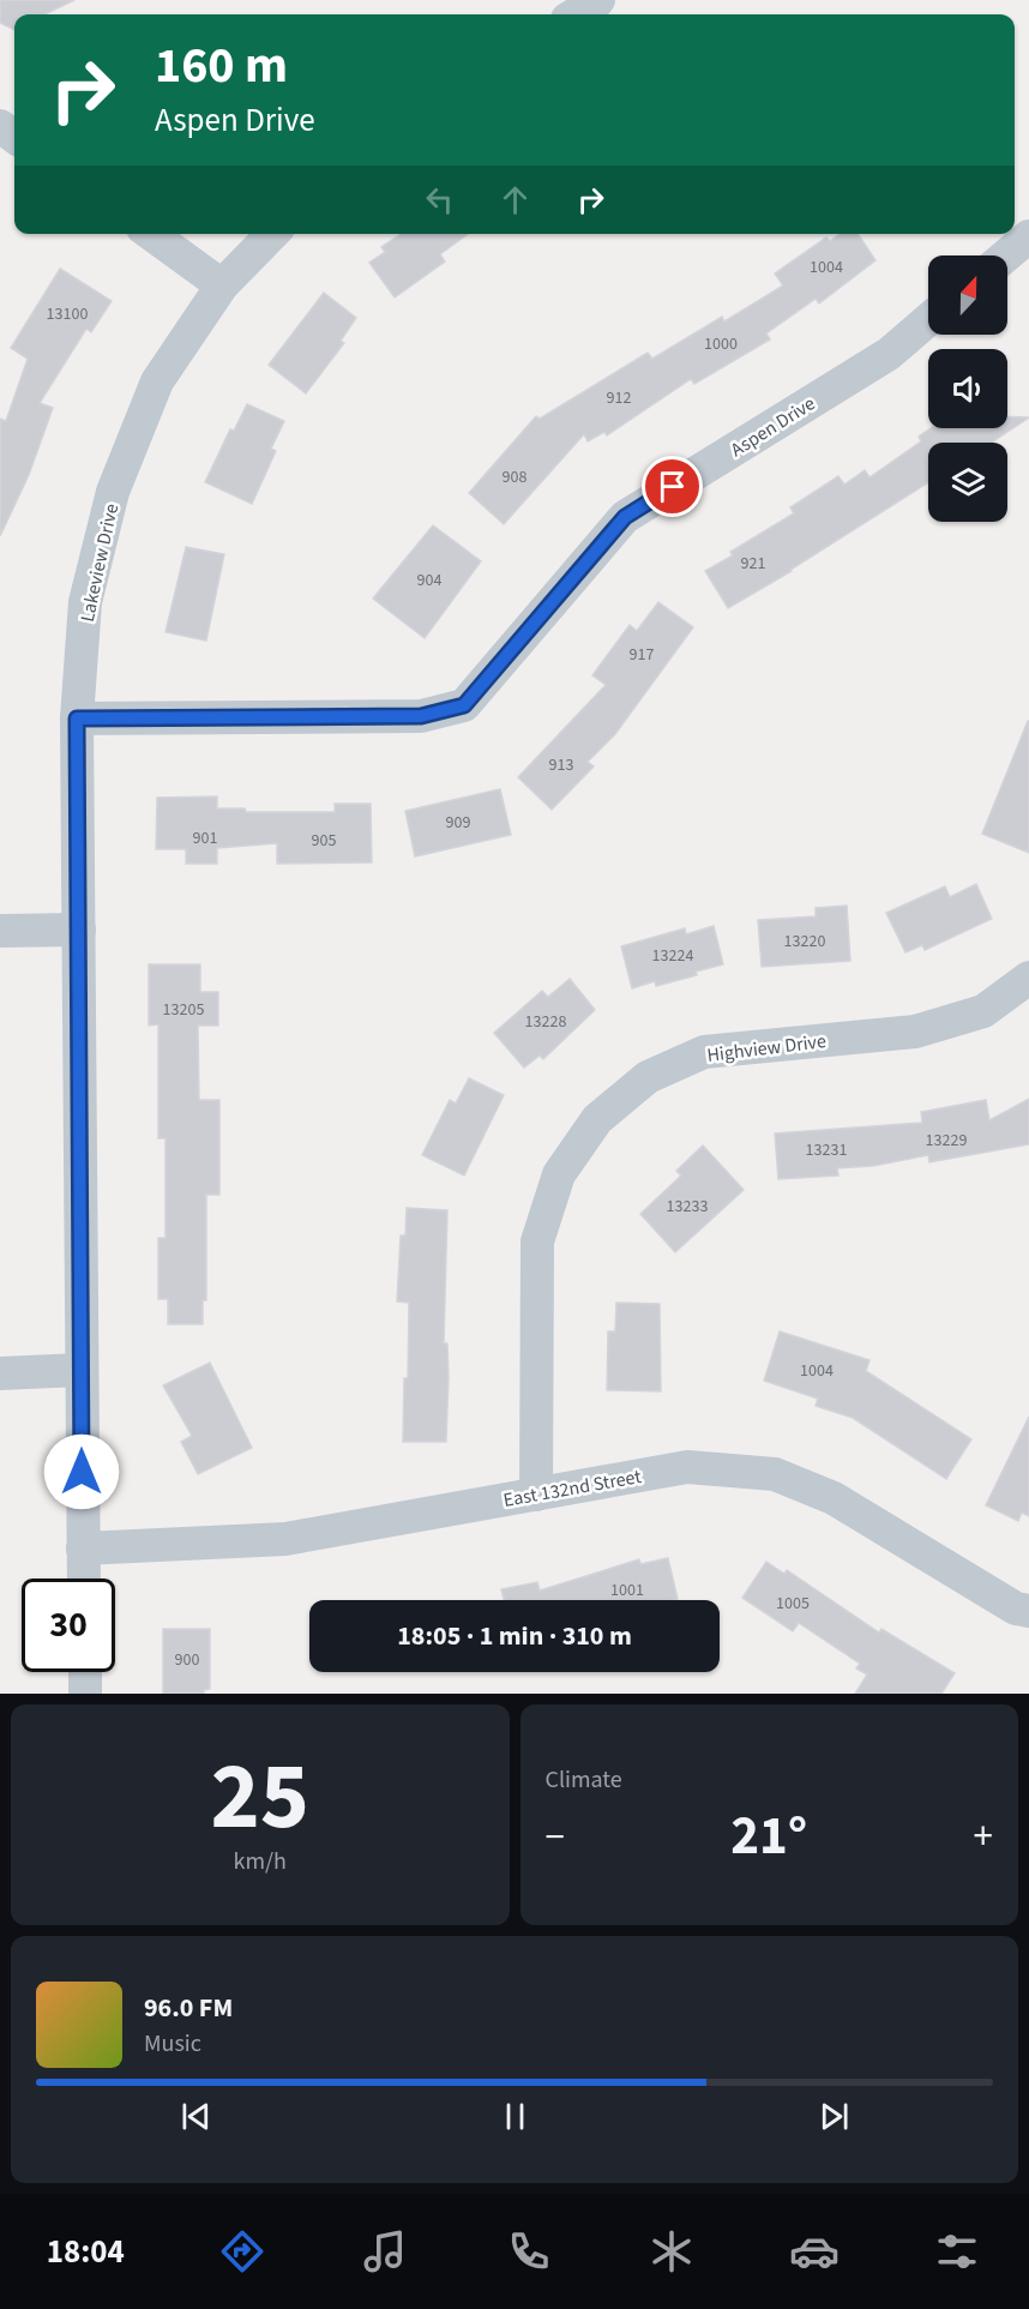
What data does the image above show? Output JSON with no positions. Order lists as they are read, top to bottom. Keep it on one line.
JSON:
{"streets":{"street":["Aspen Drive","Lakeview Drive","Highview Drive","East 132nd Street"]},"crossings":[["Aspen Drive","Lakeview Drive"],["Lakeview Drive","East 132nd Street"],["Highview Drive","East 132nd Street"]],"house_numbers":["1004","13100","1000","912","908","921","904","917","913","909","901","905","13220","13224","13205","13228","13229","13231","13233","1004","1001","1005","900"],"north":"top","page":{"turn":["160 m","Aspen Drive"],"limit":"30","trip":"18:05 · 1 min · 310 m","tile":[["25","km/h"],"Climate"],"heat":["−","21°","+"],"song":["96.0 FM","Music"],"tabs":"18:04"}}
